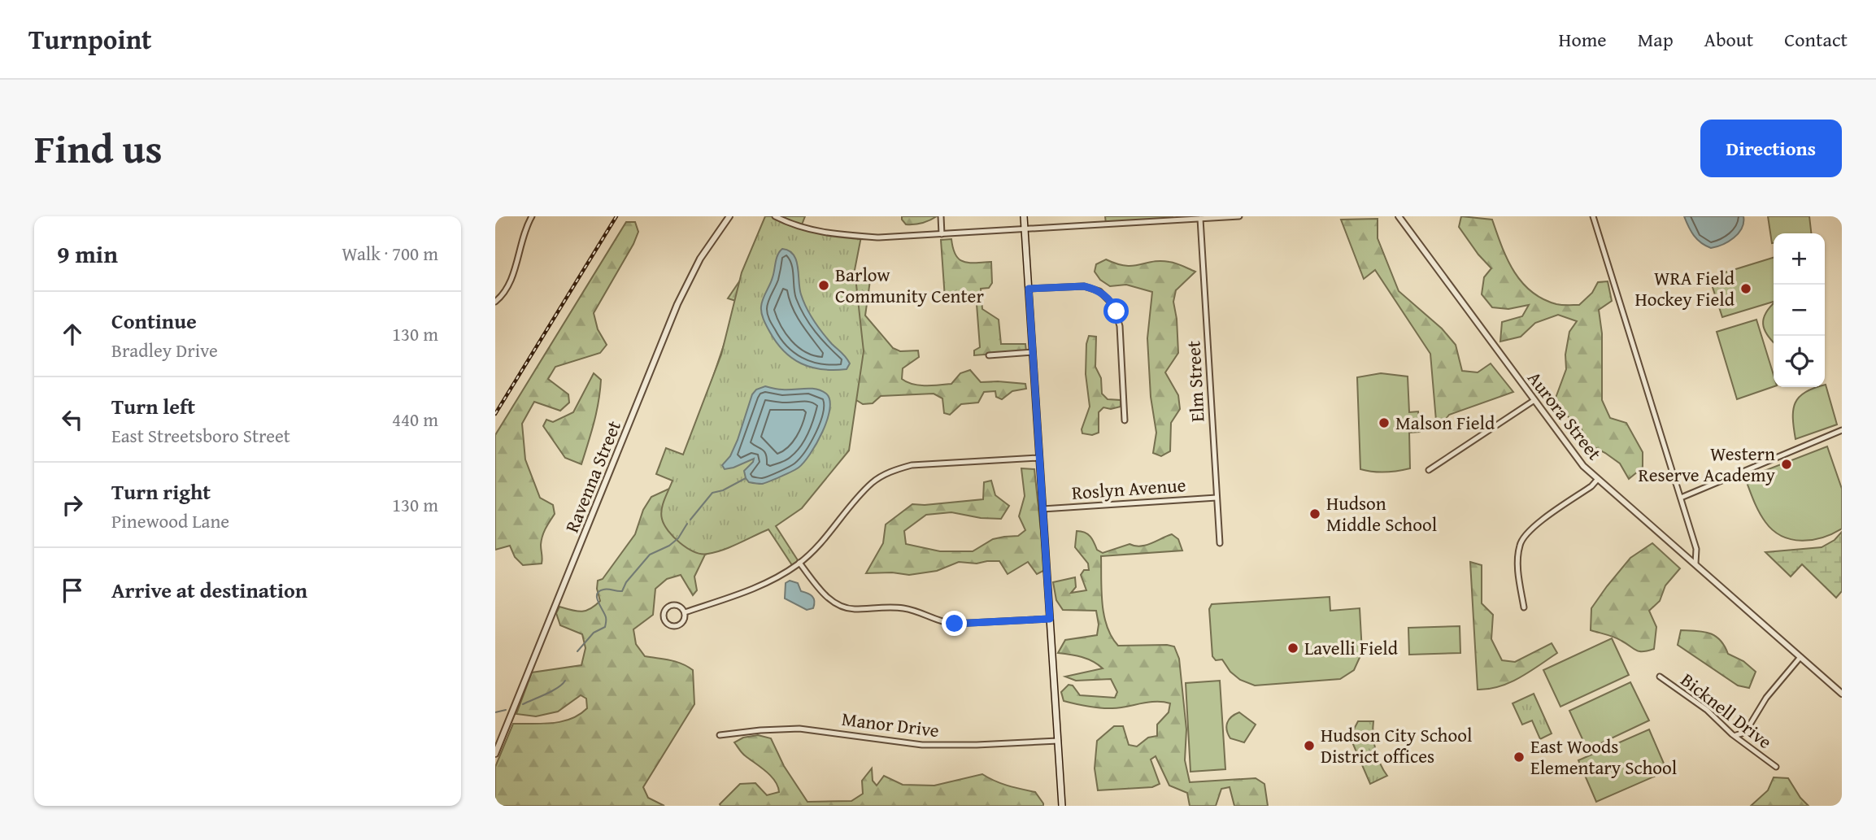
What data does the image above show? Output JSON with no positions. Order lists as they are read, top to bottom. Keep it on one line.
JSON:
{"streets":{"street":["Elm Street","Aurora Street","Ravenna Street","Roslyn Avenue","Bicknell Drive","Manor Drive"]},"crossings":[["Elm Street","Roslyn Avenue"]],"places":["Barlow Community Center","WRA Field Hockey Field","Malson Field","Western Reserve Academy","Hudson Middle School","Lavelli Field","Hudson City School District offices","East Woods Elementary School"],"page":{"header":"Turnpoint","nav":["Home","Map","About","Contact"],"title":"Find us","buttons":"Directions","heading":["9 min","Walk · 700 m"],"map_buttons":["+","−"],"list":[["Continue","Bradley Drive","130 m"],["Turn left","East Streetsboro Street","440 m"],["Turn right","Pinewood Lane","130 m"],"Arrive at destination"]}}
